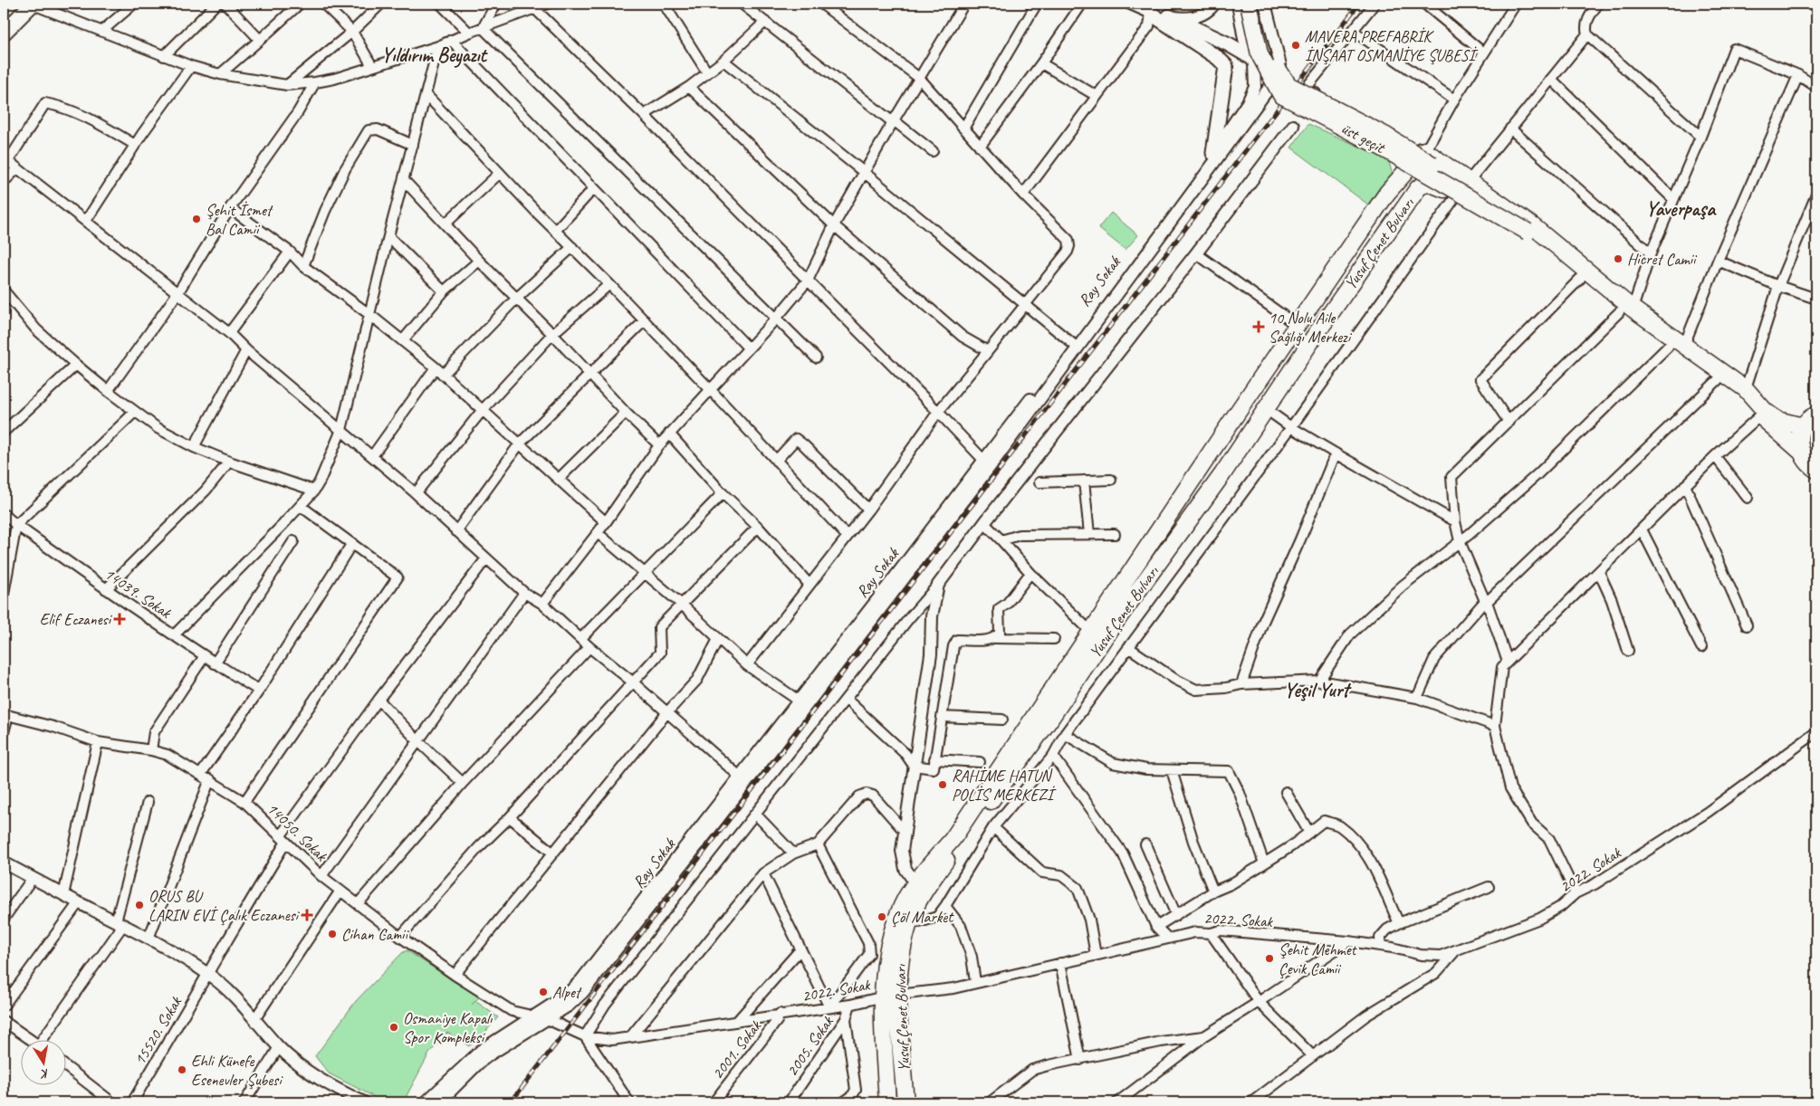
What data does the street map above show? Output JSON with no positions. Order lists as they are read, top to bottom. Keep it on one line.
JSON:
{"streets":{"highway":["üst geçit","Yusuf Çenet Bulvarı"],"street":["Ray Sokak","14039. Sokak","14050. Sokak","2022. Sokak","15520. Sokak","2005. Sokak","2001. Sokak"]},"crossings":[["Yusuf Çenet Bulvarı","2022. Sokak"],["Ray Sokak","14050. Sokak"],["14050. Sokak","2022. Sokak"],["14050. Sokak","15520. Sokak"],["2022. Sokak","2005. Sokak"],["2022. Sokak","2001. Sokak"]],"districts":["Yıldırım Beyazıt","Yaverpaşa","Yeşil Yurt"],"places":{"other":["MAVERA PREFABRİK İNŞAAT OSMANİYE ŞUBESİ","Şehit İsmet Bal Camii","Hicret Camii","RAHİME HATUN POLİS MERKEZİ","ORUS BU LARIN EVİ","Çöl Market","Cihan Camii","Şehit Mehmet Çevik Camii","Alpet","Osmaniye Kapalı Spor Kompleksi","Ehli Künefe Esenevler Şubesi"],"health":["10 Nolu Aile Sağlığı Merkezi","Elif Eczanesi","Çalık Eczanesi"]},"north":"bottom"}
